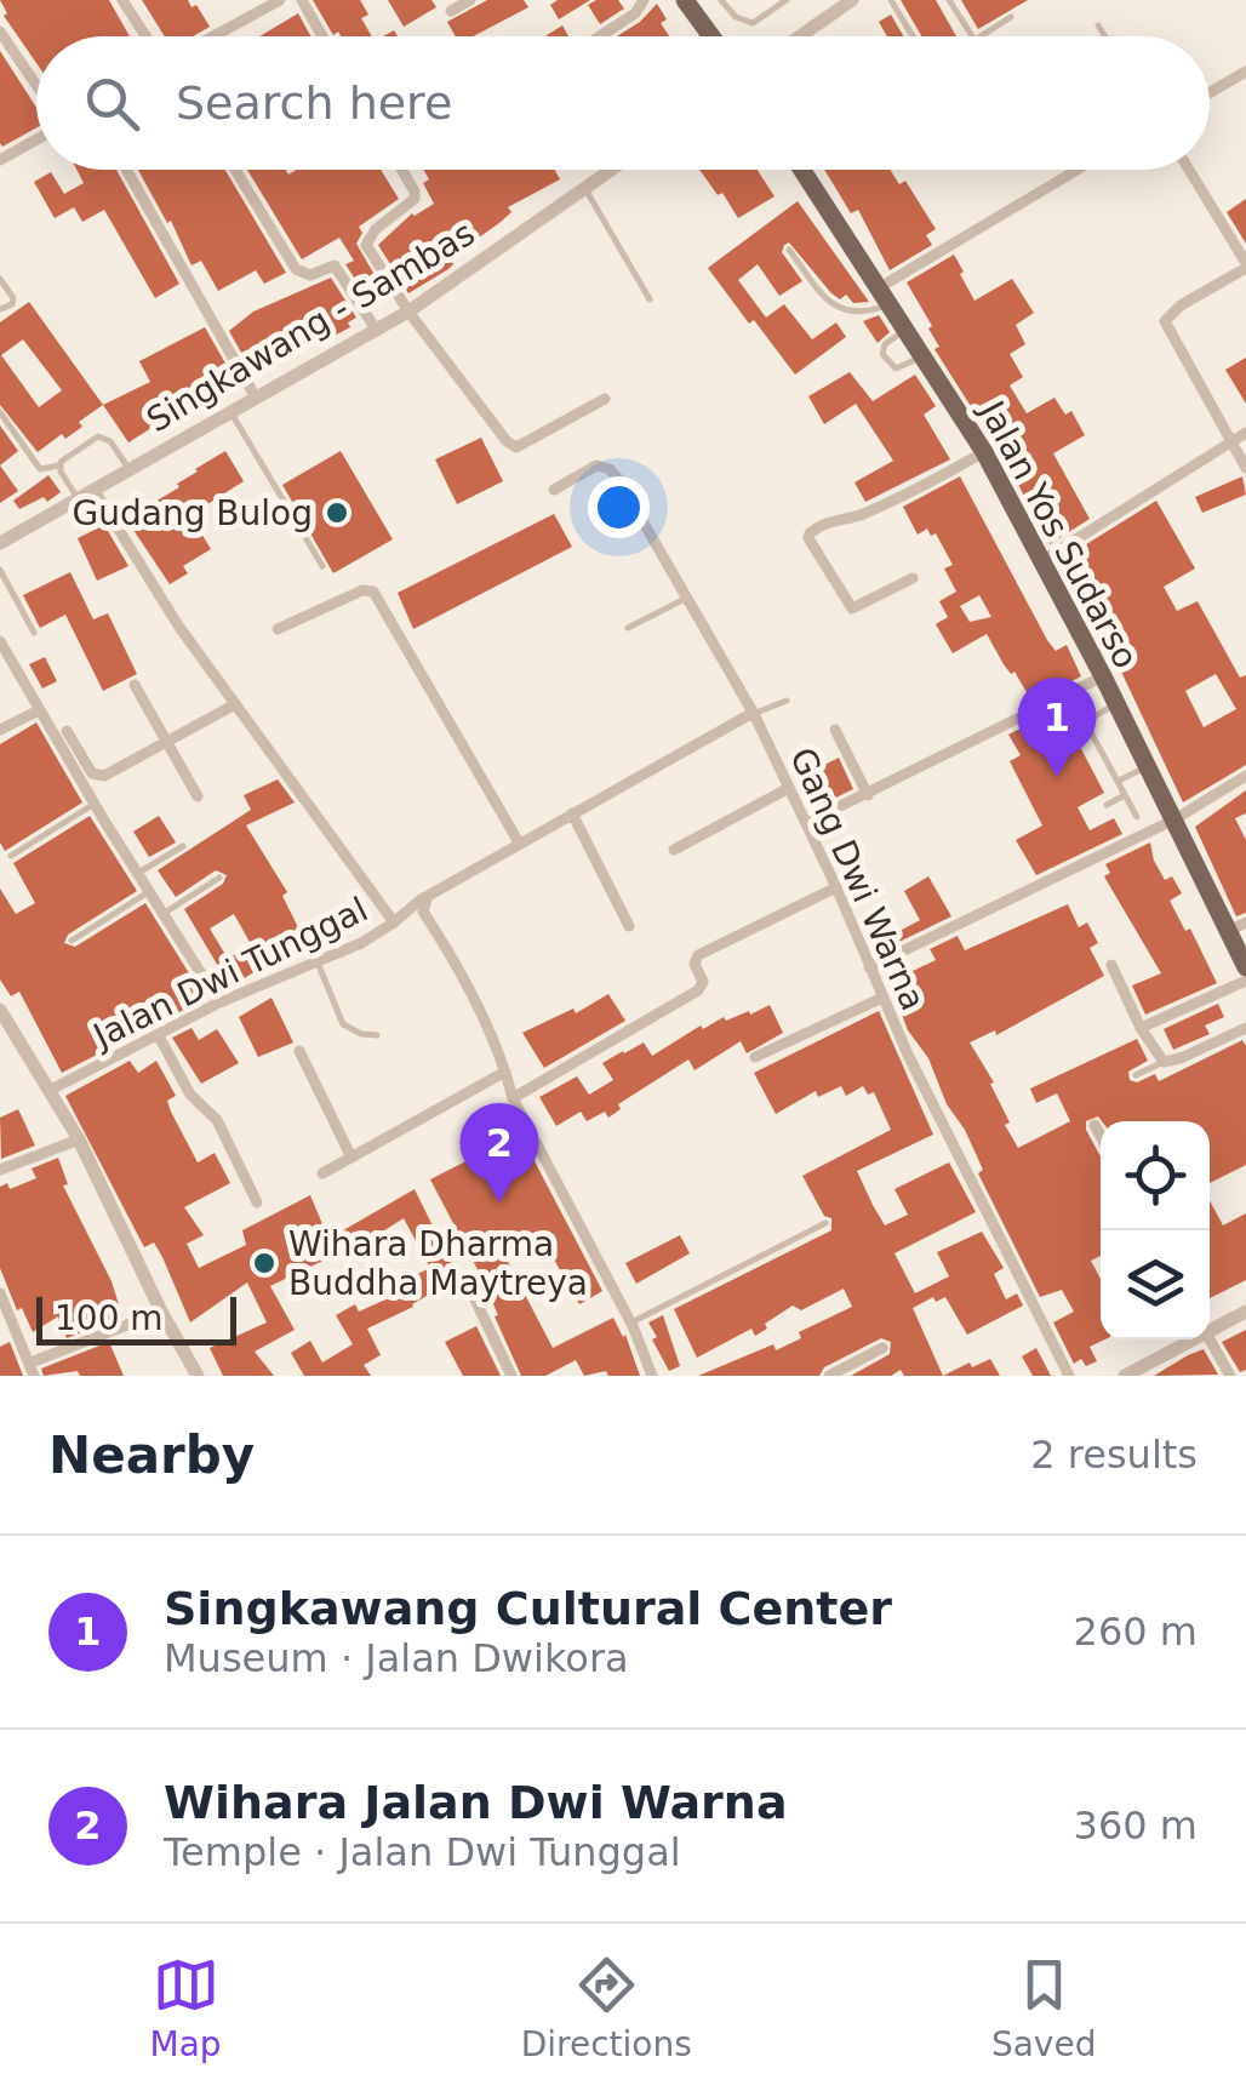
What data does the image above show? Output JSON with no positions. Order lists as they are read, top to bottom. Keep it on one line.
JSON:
{"streets":{"main road":["Jalan Yos Sudarso"],"street":["Singkawang - Sambas","Gang Dwi Warna","Jalan Dwi Tunggal"]},"crossings":[["Gang Dwi Warna","Jalan Dwi Tunggal"]],"places":["Gudang Bulog","Wihara Dharma Buddha Maytreya"],"scale_bar":"100 m","page":{"search":"Search here","pins":["1","2"],"scale":"100 m","heading":["Nearby","2 results"],"list":[{"mark":"1","name":"Singkawang Cultural Center","note":"Museum · Jalan Dwikora","value":"260 m"},{"mark":"2","name":"Wihara Jalan Dwi Warna","note":"Temple · Jalan Dwi Tunggal","value":"360 m"}],"nav":["Map","Directions","Saved"]}}
